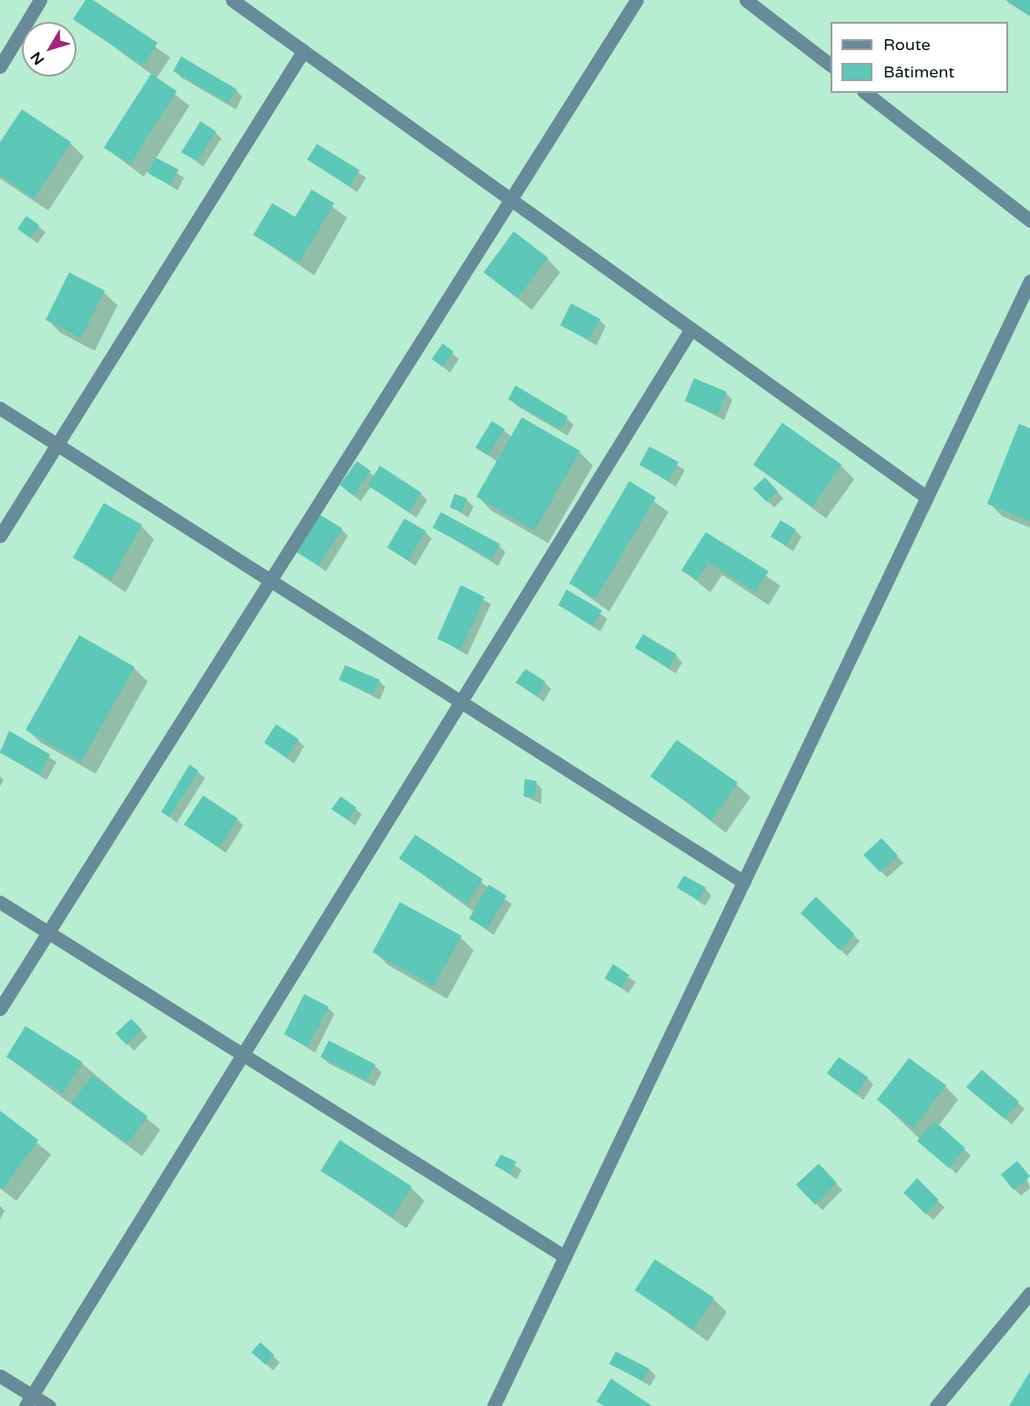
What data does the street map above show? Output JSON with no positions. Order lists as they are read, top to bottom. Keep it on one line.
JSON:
{"legend":["Route","Bâtiment"],"north":"bottom left"}
